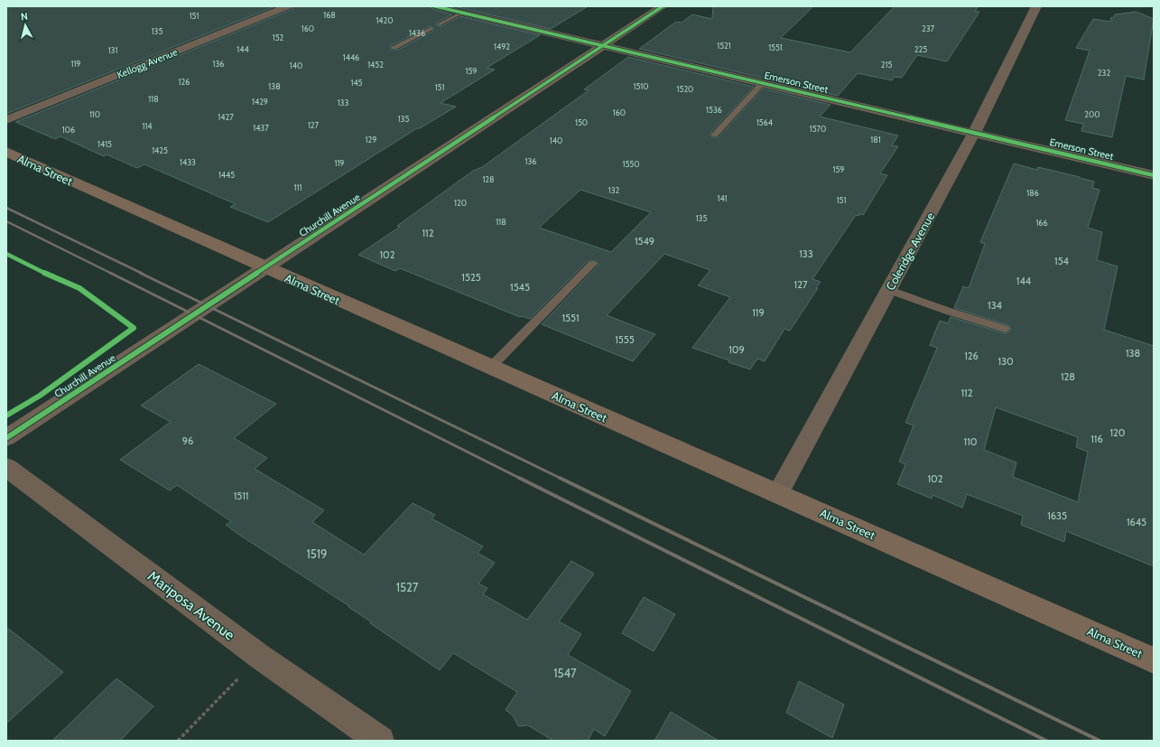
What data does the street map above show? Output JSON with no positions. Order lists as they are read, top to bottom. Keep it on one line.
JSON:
{"streets":{"main road":["Alma Street"],"street":["Kellogg Avenue","Emerson Street","Churchill Avenue","Coleridge Avenue","Mariposa Avenue"]},"crossings":[["Emerson Street","Churchill Avenue"],["Emerson Street","Coleridge Avenue"],["Alma Street","Churchill Avenue"],["Alma Street","Coleridge Avenue"]],"house_numbers":["168","151","1420","160","237","135","1436","152","1521","1492","1551","144","225","131","1446","119","136","1452","215","140","159","232","126","145","138","1510","151","1520","118","1429","133","1536","160","110","200","1427","135","150","1564","127","114","1437","1570","106","129","181","140","1415","1425","136","1433","119","1550","159","1445","128","111","132","186","141","151","120","135","118","166","112","1549","133","102","154","1525","144","127","1545","134","119","1551","1555","109","138","126","130","128","112","120","116","96","110","102","1511","1635","1645","1519","1527","1547"],"north":"top"}
